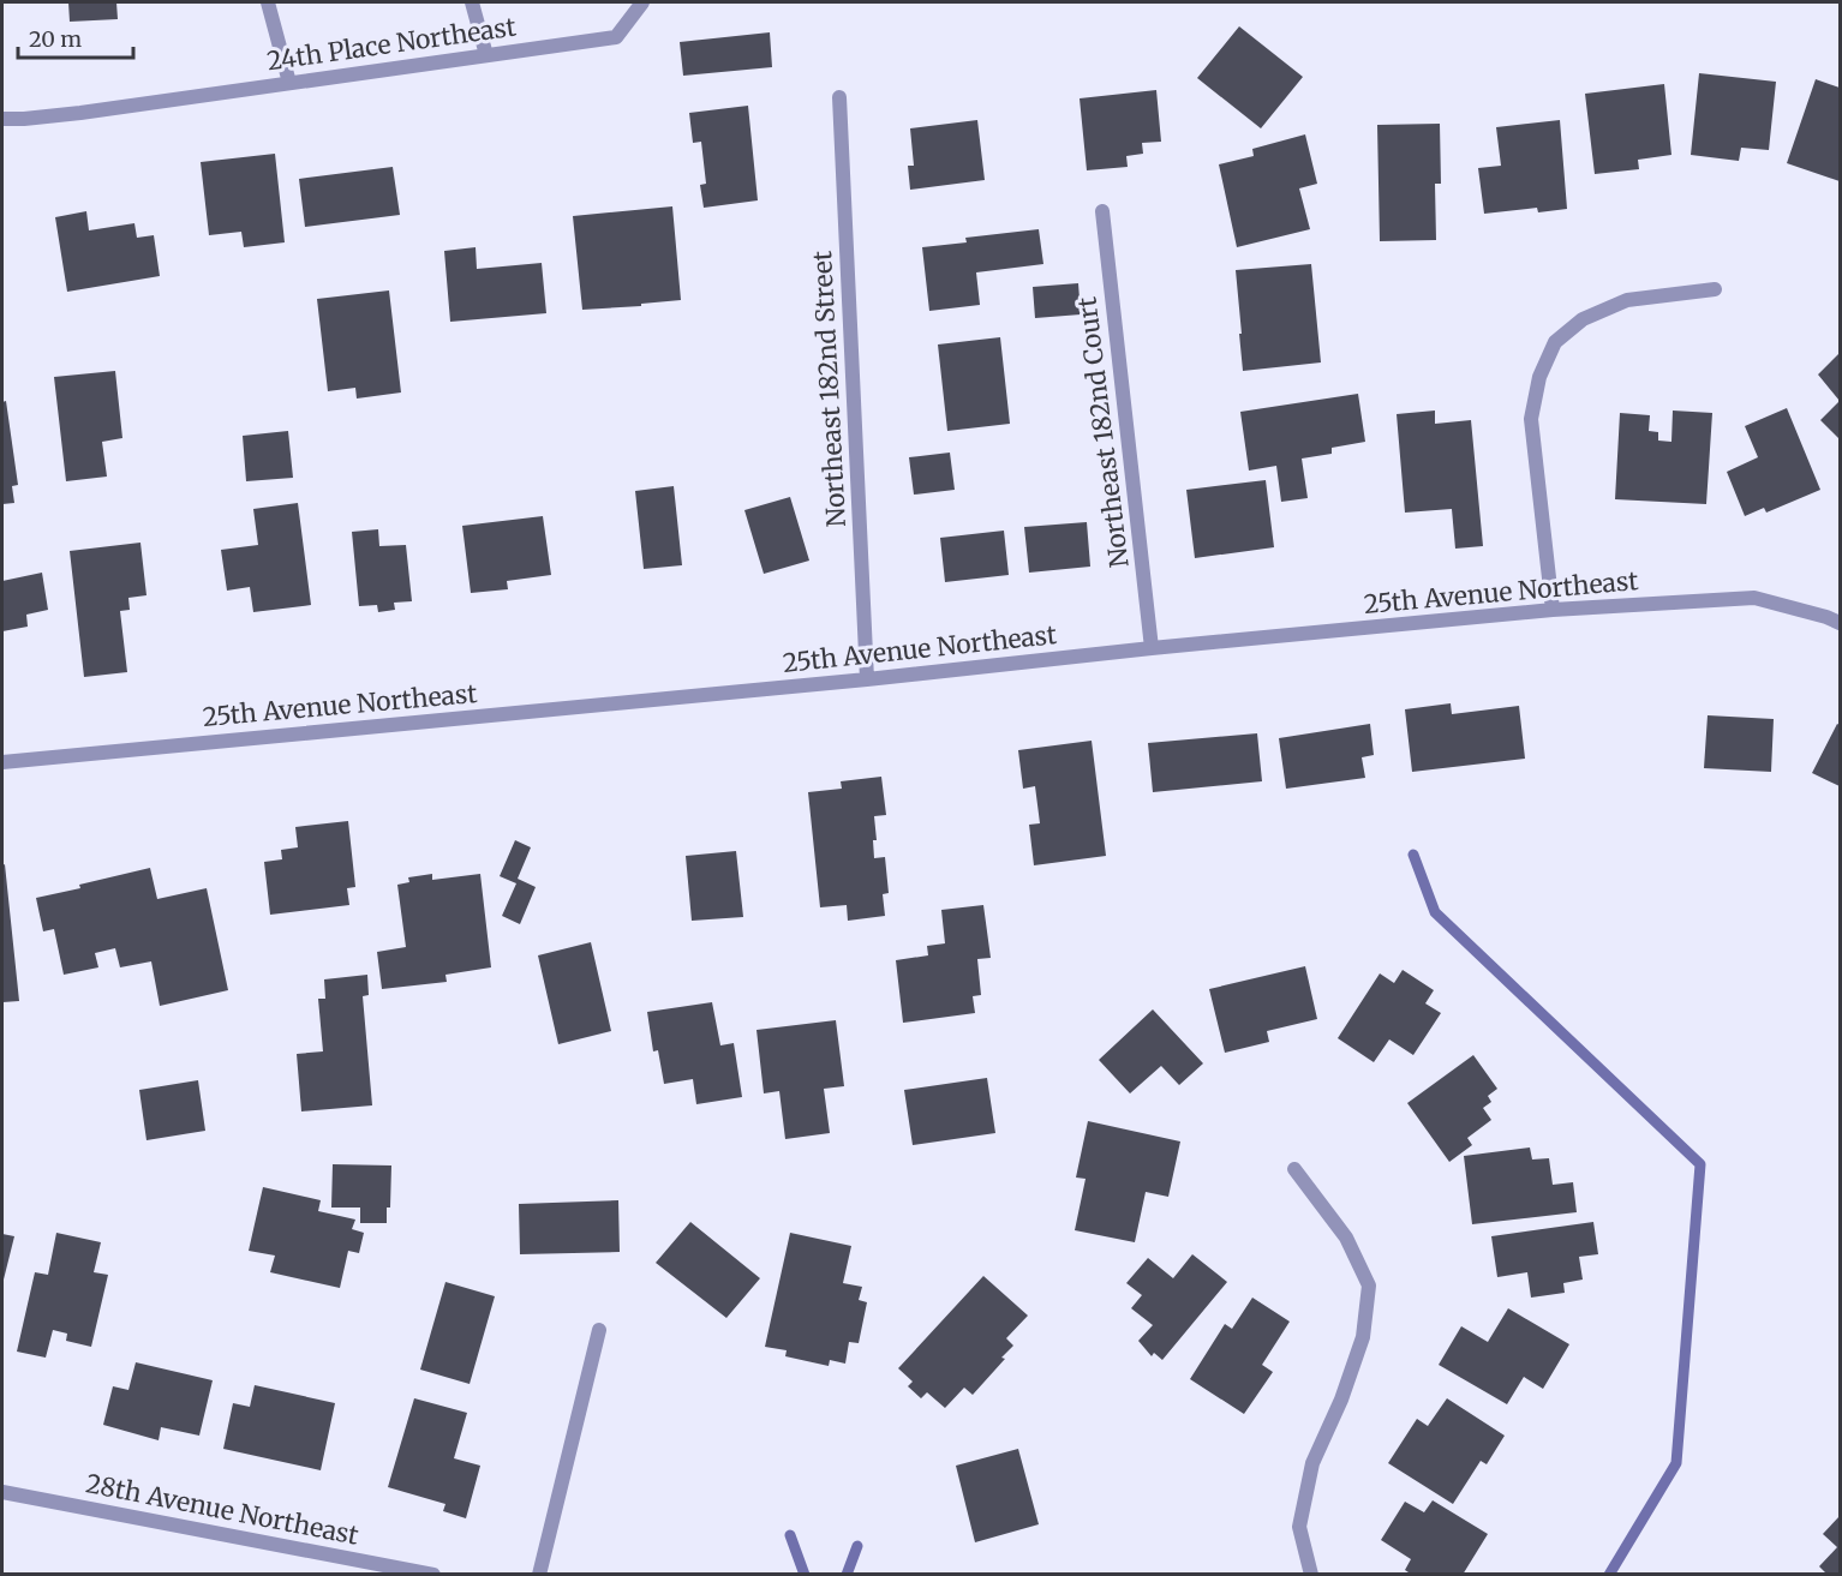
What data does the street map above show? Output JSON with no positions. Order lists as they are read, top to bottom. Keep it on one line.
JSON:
{"streets":{"street":["24th Place Northeast","Northeast 182nd Street","Northeast 182nd Court","25th Avenue Northeast","28th Avenue Northeast"]},"crossings":[["Northeast 182nd Street","25th Avenue Northeast"],["Northeast 182nd Court","25th Avenue Northeast"]],"scale_bar":"20 m"}
